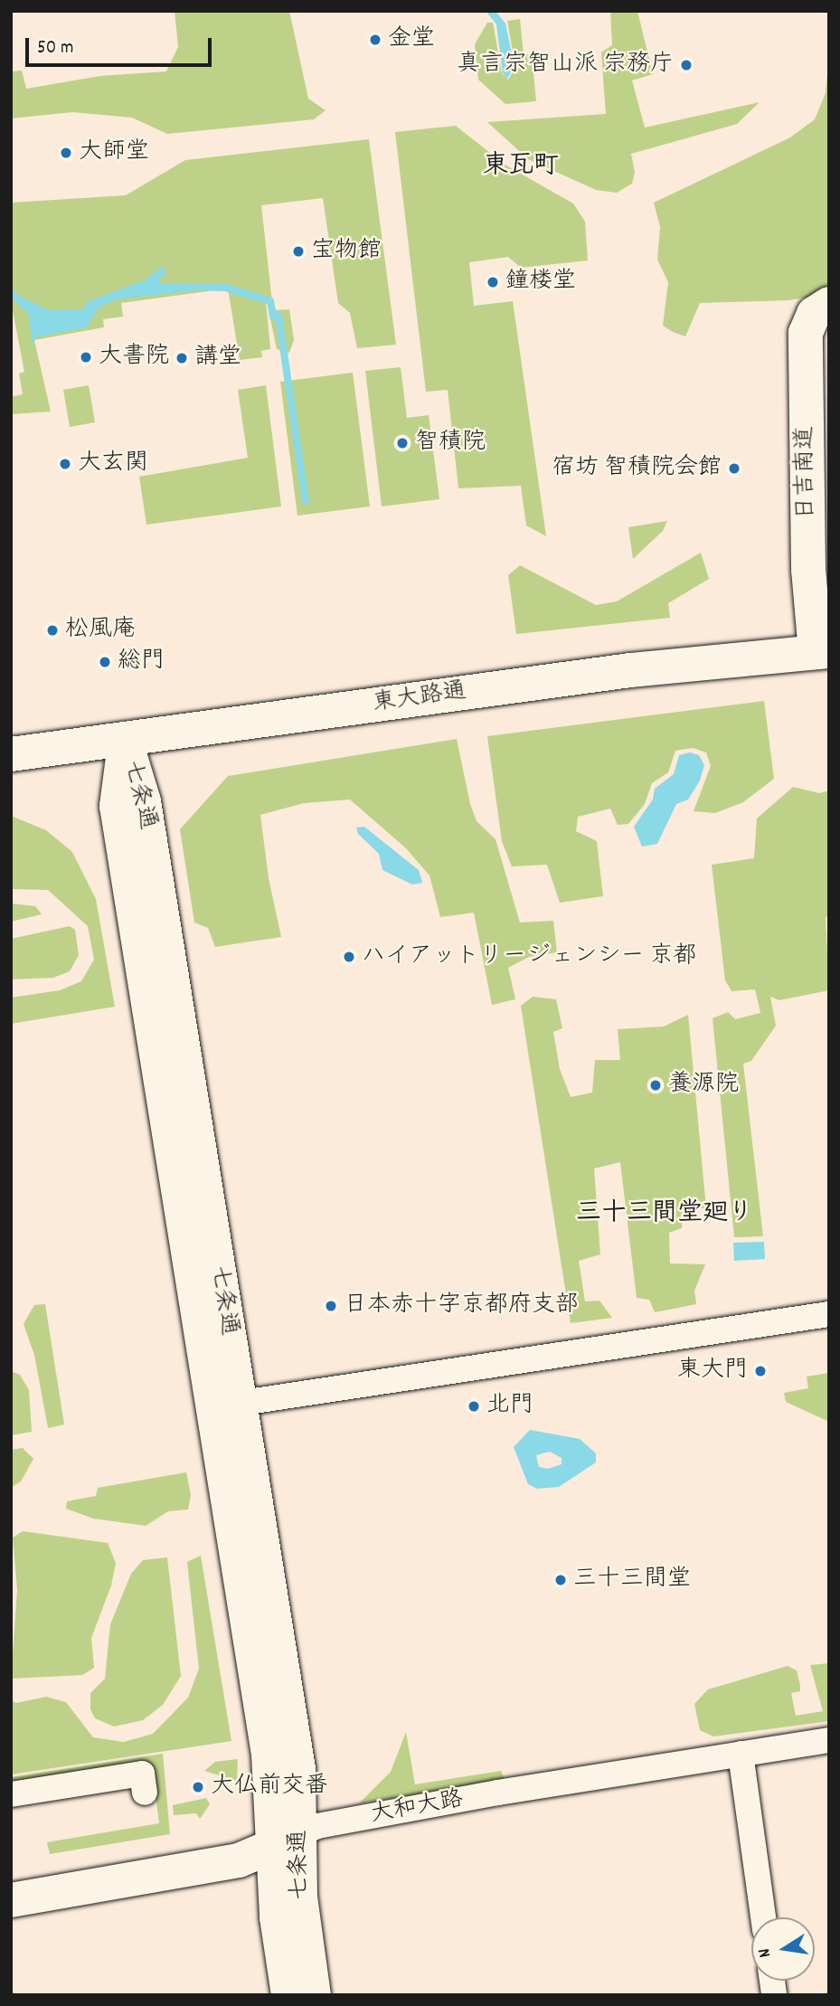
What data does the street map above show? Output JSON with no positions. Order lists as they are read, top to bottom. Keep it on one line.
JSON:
{"streets":{"main road":["日吉南道","東大路通","七条通","大和大路"]},"crossings":[["日吉南道","東大路通"],["東大路通","七条通"],["七条通","大和大路"]],"districts":["東瓦町","三十三間堂廻り"],"places":["金堂","真言宗智山派 宗務庁","大師堂","宝物館","鐘楼堂","大書院","講堂","智積院","大玄関","宿坊 智積院会館","松風庵","総門","ハイアットリージェンシー 京都","養源院","日本赤十字京都府支部","東大門","北門","三十三間堂","大仏前交番"],"scale_bar":"50 m","north":"left"}
